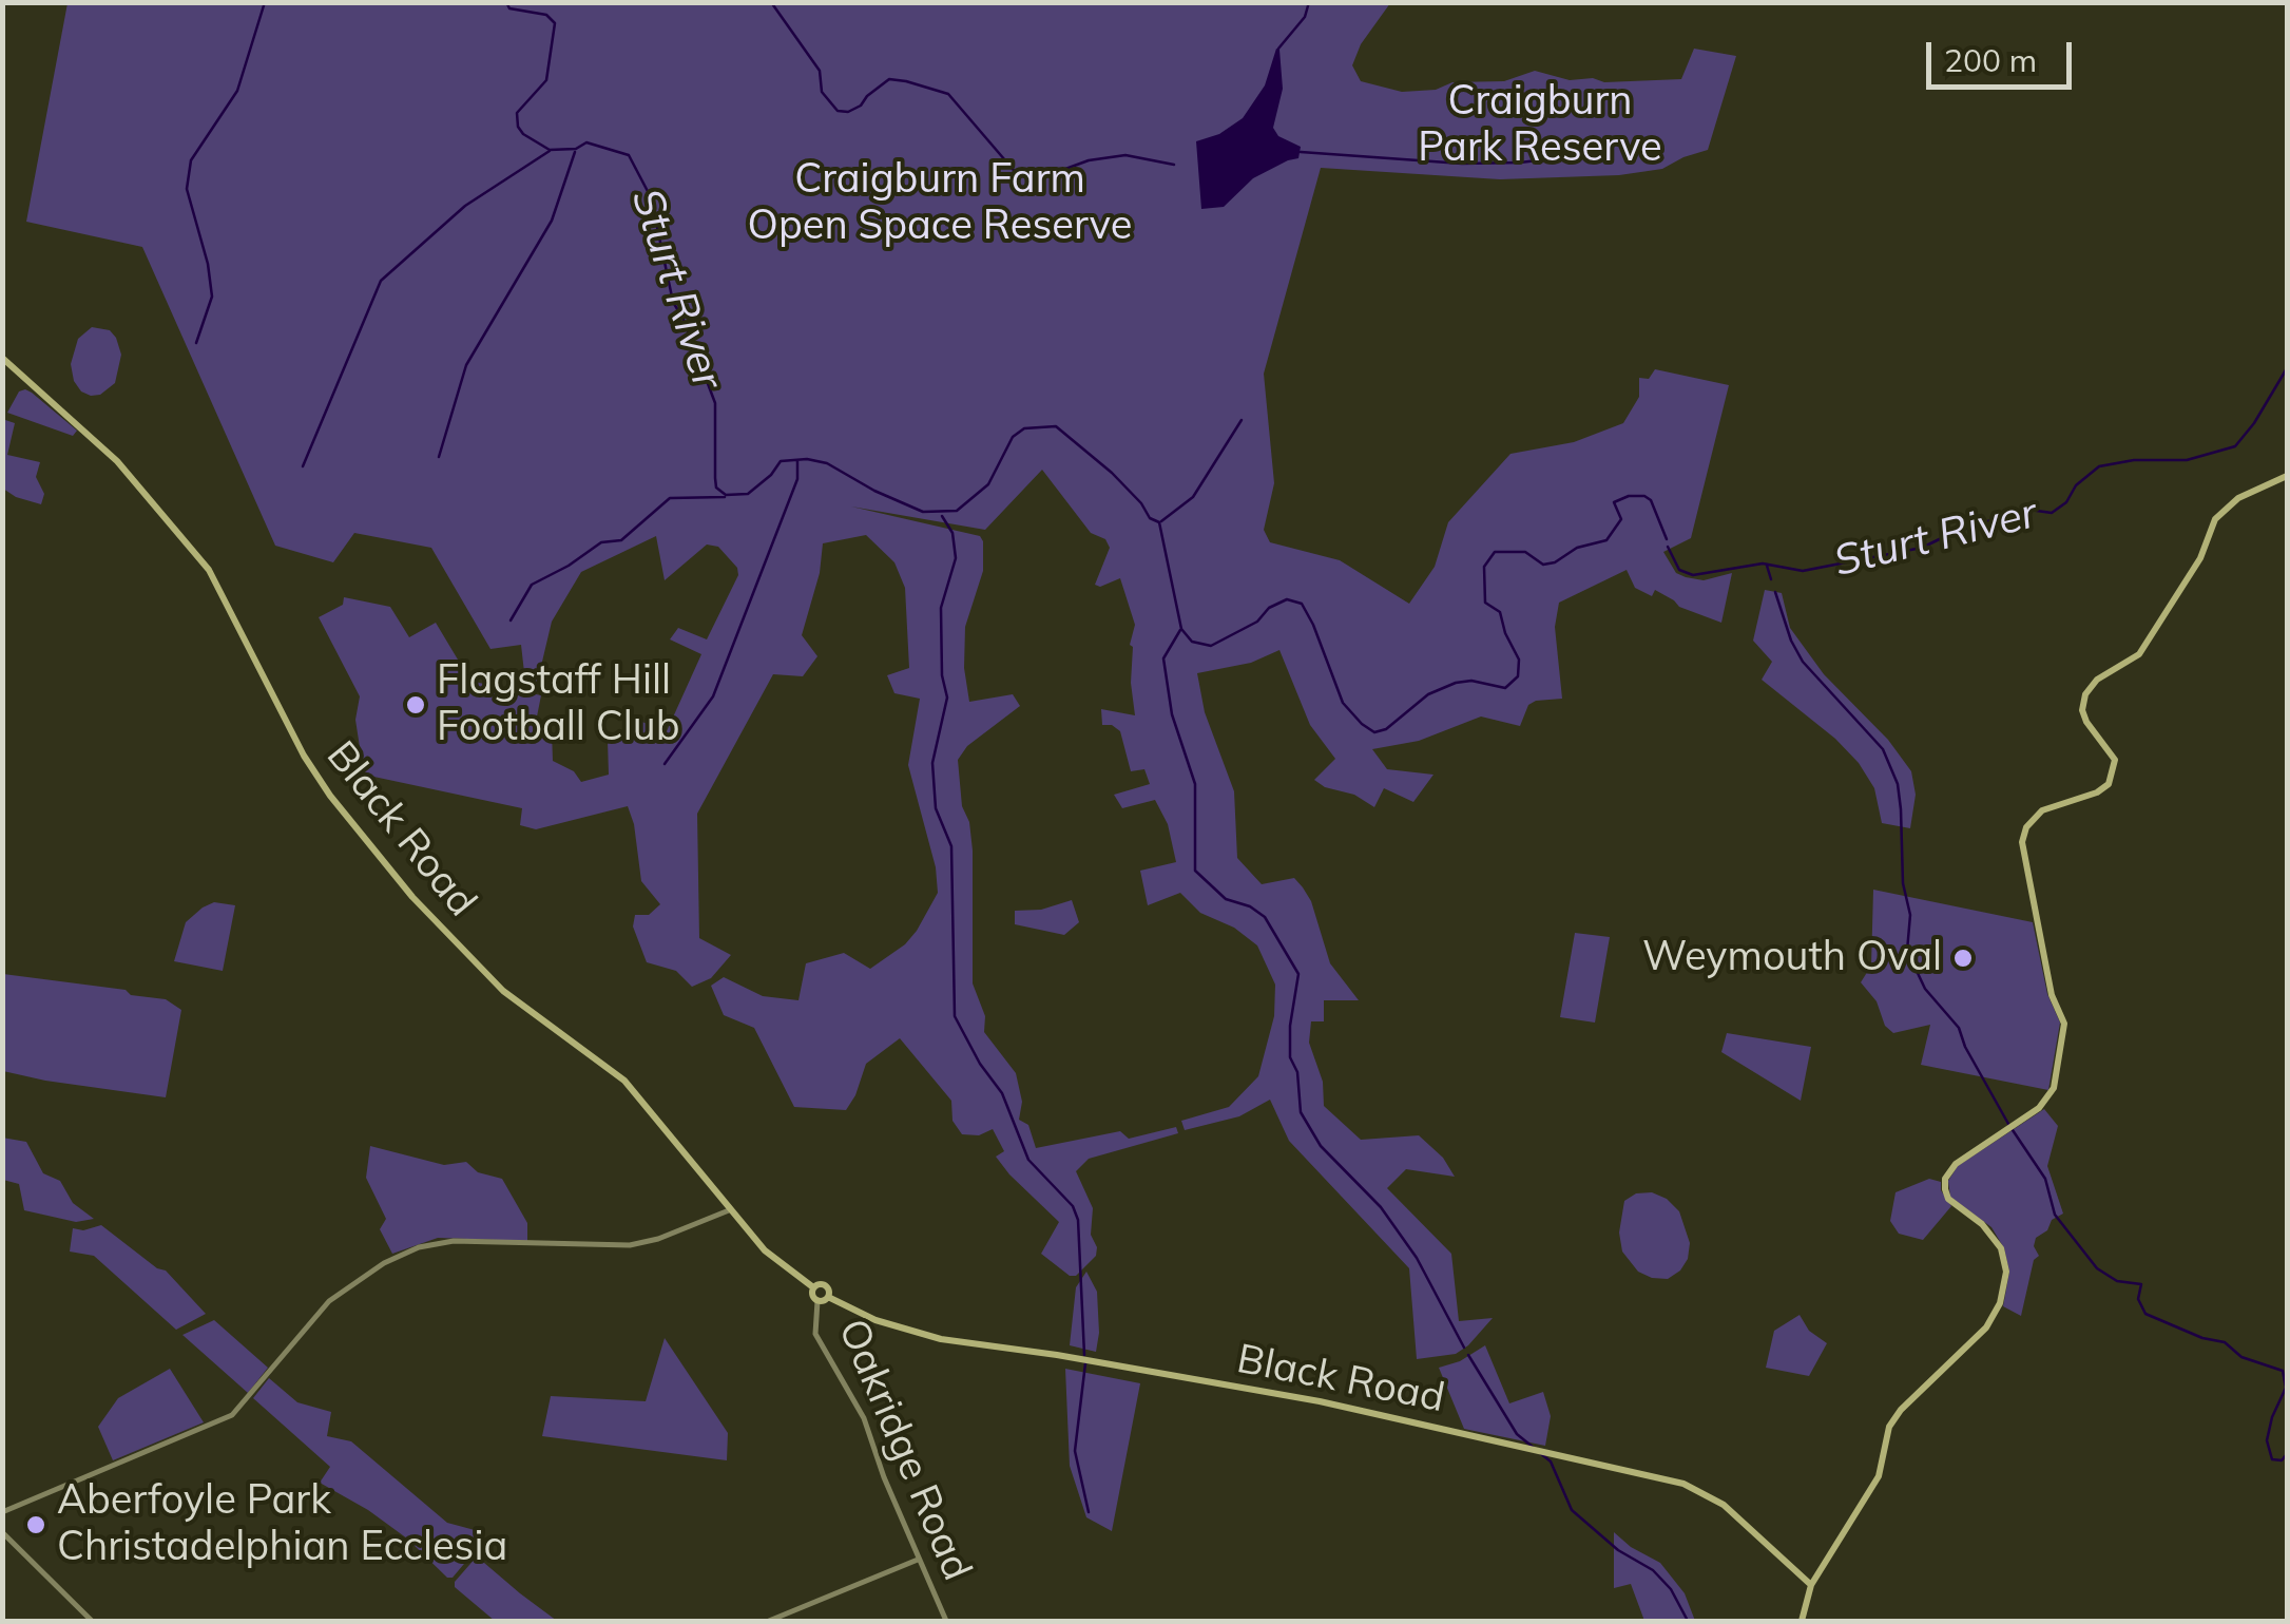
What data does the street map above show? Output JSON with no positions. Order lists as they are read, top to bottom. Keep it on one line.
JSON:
{"streets":{"main road":["Black Road"],"street":["Oakridge Road"]},"crossings":[["Black Road","Oakridge Road"]],"water":["Sturt River"],"parks":["Craigburn Park Reserve","Craigburn Farm Open Space Reserve"],"places":["Flagstaff Hill Football Club","Weymouth Oval","Aberfoyle Park Christadelphian Ecclesia"],"scale_bar":"200 m"}
